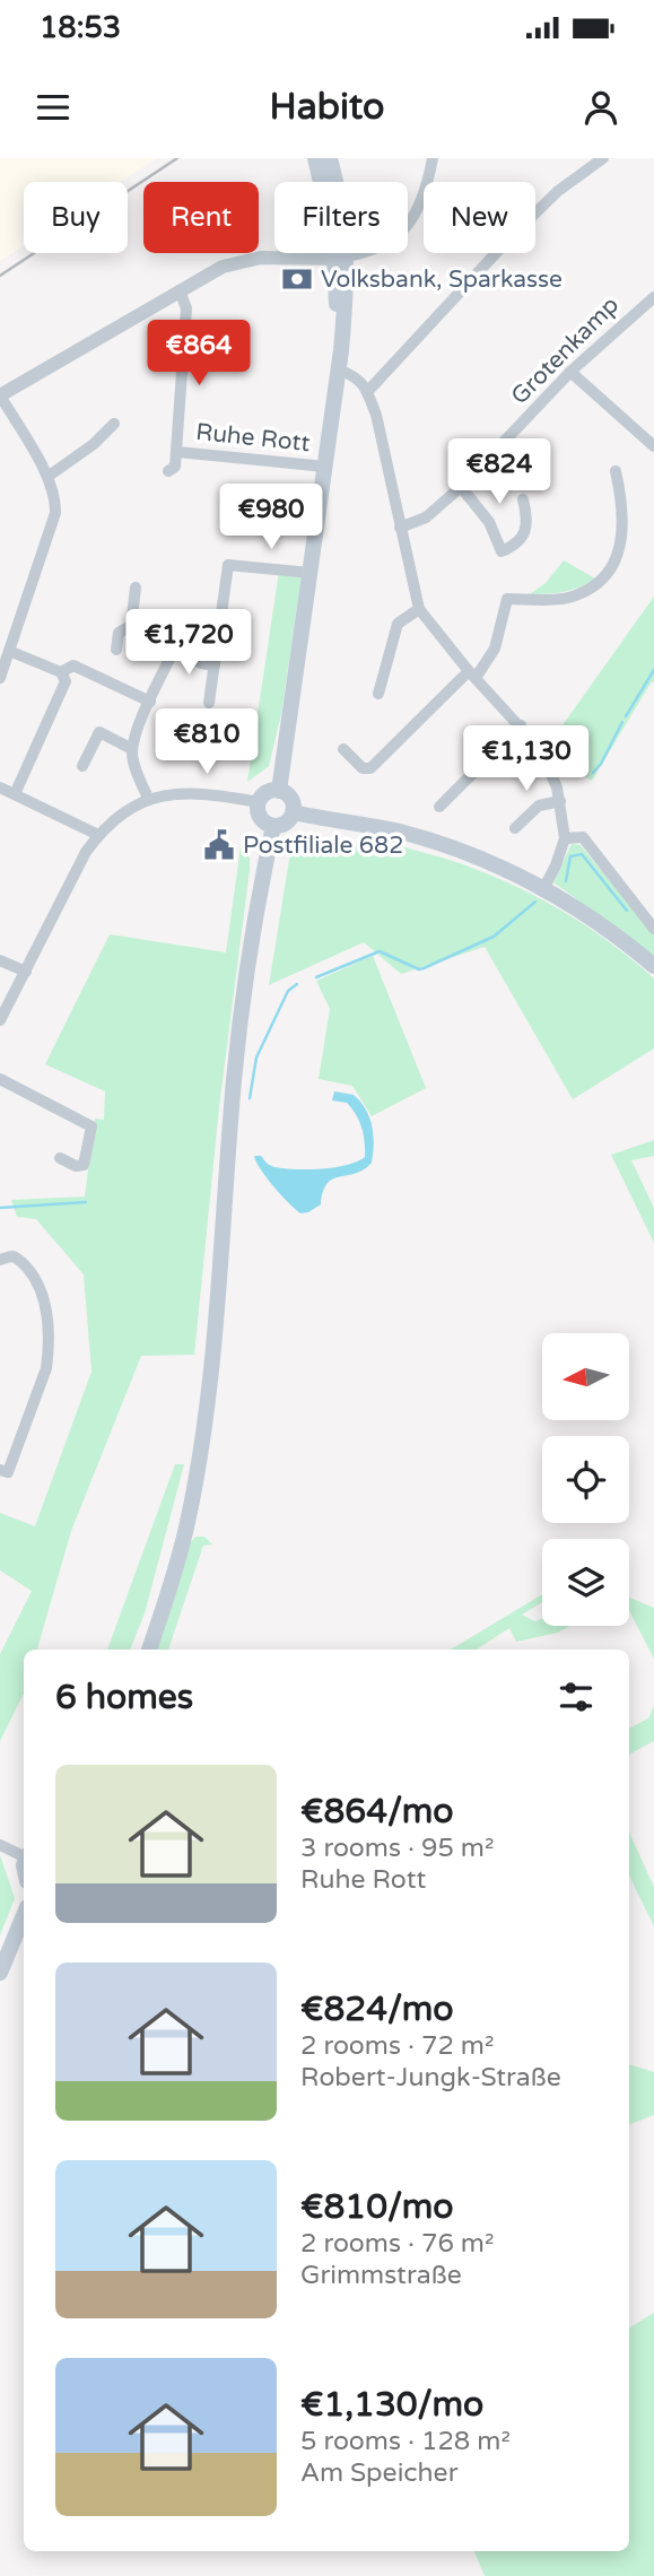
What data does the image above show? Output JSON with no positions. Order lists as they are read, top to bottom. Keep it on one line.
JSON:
{"streets":{"street":["Grotenkamp","Ruhe Rott"]},"places":{"bank":["Volksbank, Sparkasse"],"public building":["Postfiliale 682"]},"north":"left","page":{"status":"18:53","header":"Habito","chip":["Buy","Rent","Filters","New"],"price":["€864","€824","€980","€1,720","€810","€1,130"],"heading":"6 homes","list":[{"name":"€864/mo","note":"3 rooms · 95 m² · Ruhe Rott"},{"name":"€824/mo","note":"2 rooms · 72 m² · Robert-Jungk-Straße"},{"name":"€810/mo","note":"2 rooms · 76 m² · Grimmstraße"},{"name":"€1,130/mo","note":"5 rooms · 128 m² · Am Speicher"}]}}
